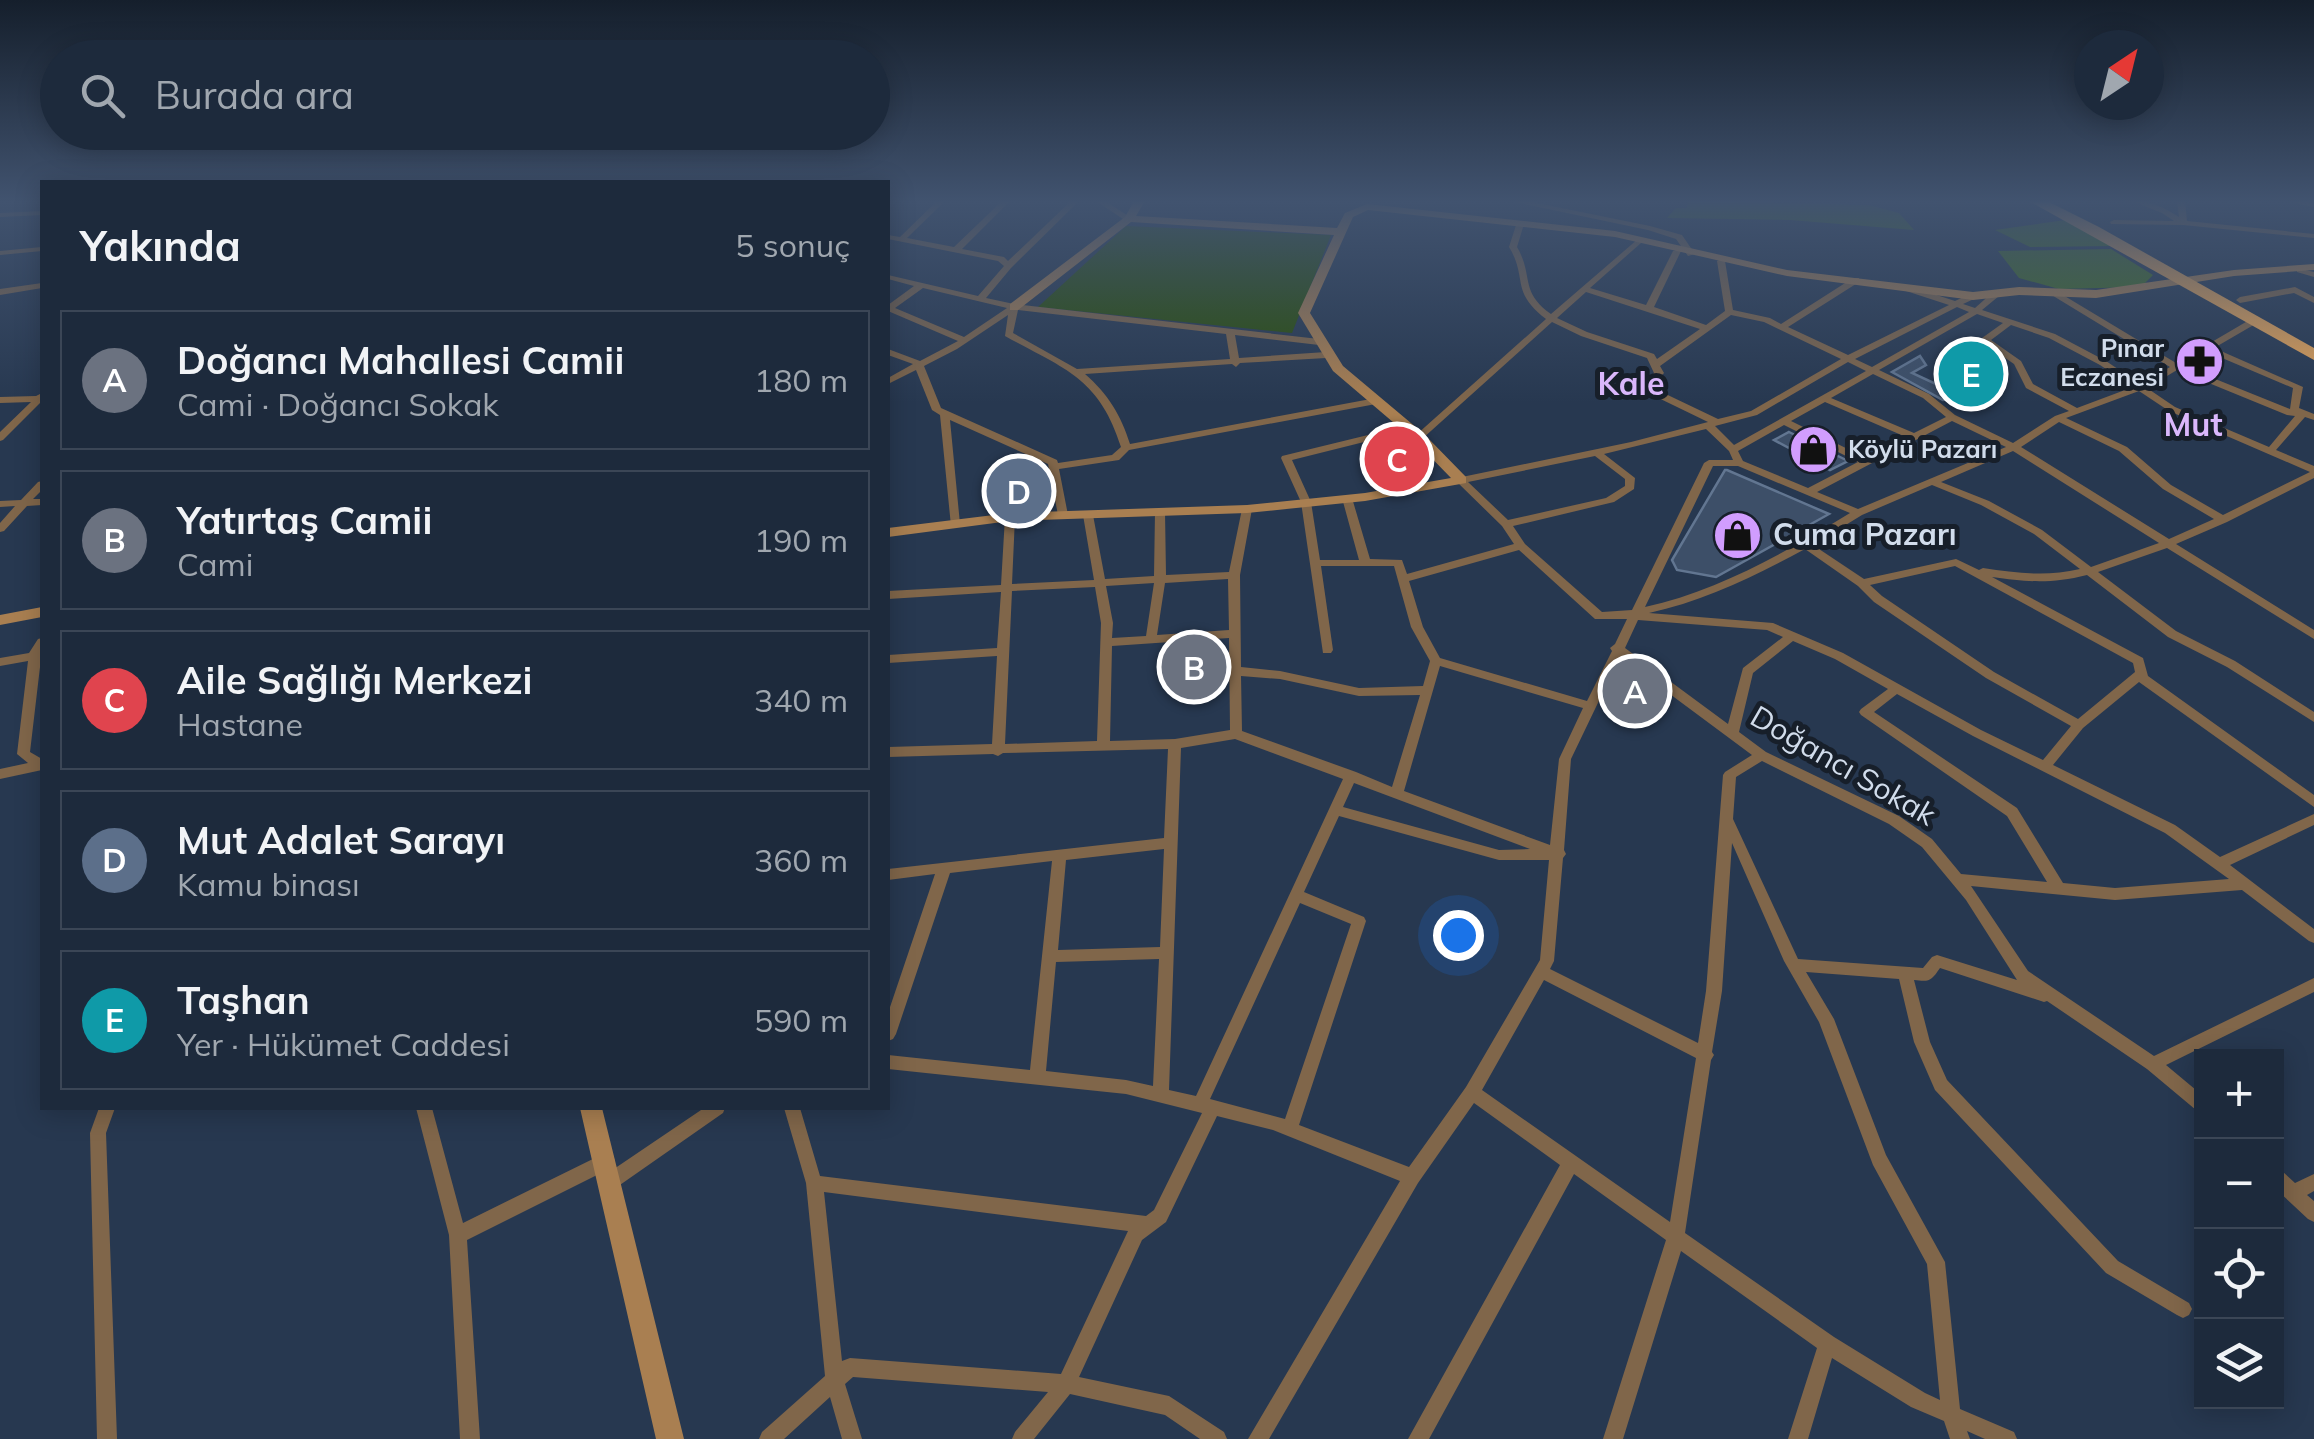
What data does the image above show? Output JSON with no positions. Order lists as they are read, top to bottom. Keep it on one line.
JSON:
{"streets":{"street":["Doğancı Sokak"]},"districts":["Kale","Mut"],"places":{"pharmacy":["Pınar Eczanesi"],"shop":["Köylü Pazarı","Cuma Pazarı"]},"north":"top right","page":{"search":"Burada ara","heading":["Yakında","5 sonuç"],"list":[{"mark":"A","name":"Doğancı Mahallesi Camii","note":"Cami · Doğancı Sokak","value":"180 m"},{"mark":"B","name":"Yatırtaş Camii","note":"Cami","value":"190 m"},{"mark":"C","name":"Aile Sağlığı Merkezi","note":"Hastane","value":"340 m"},{"mark":"D","name":"Mut Adalet Sarayı","note":"Kamu binası","value":"360 m"},{"mark":"E","name":"Taşhan","note":"Yer · Hükümet Caddesi","value":"590 m"}],"pins":["E","C","D","B","A"],"map_buttons":["+","−"]}}
